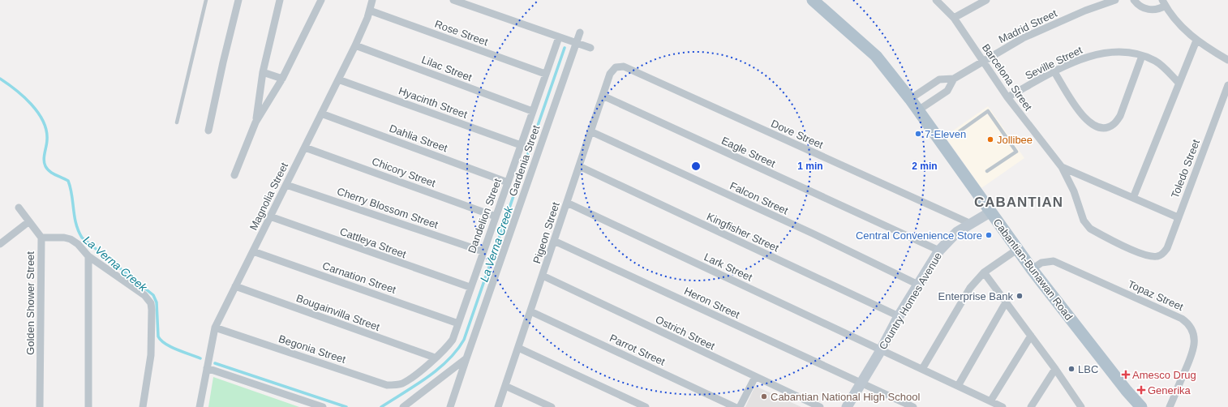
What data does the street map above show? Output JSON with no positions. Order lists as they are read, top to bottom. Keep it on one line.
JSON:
{"streets":{"main road":["Cabantian-Bunawan Road","Country Homes Avenue"],"street":["Madrid Street","Rose Street","Seville Street","Lilac Street","Barcelona Street","Hyacinth Street","Dove Street","Dahlia Street","Eagle Street","Gardenia Street","Toledo Street","Chicory Street","Magnolia Street","Falcon Street","Cherry Blossom Street","Dandelion Street","Kingfisher Street","Pigeon Street","Cattleya Street","Lark Street","Carnation Street","Topaz Street","Heron Street","Golden Shower Street","Bougainvilla Street","Ostrich Street","Begonia Street","Parrot Street"]},"crossings":[["Madrid Street","Barcelona Street"],["Madrid Street","Cabantian-Bunawan Road"],["Rose Street","Magnolia Street"],["Rose Street","Dandelion Street"],["Seville Street","Barcelona Street"],["Lilac Street","Magnolia Street"],["Lilac Street","Dandelion Street"],["Barcelona Street","Toledo Street"],["Hyacinth Street","Magnolia Street"],["Hyacinth Street","Dandelion Street"],["Dove Street","Pigeon Street"],["Dove Street","Country Homes Avenue"],["Dahlia Street","Magnolia Street"],["Dahlia Street","Dandelion Street"],["Eagle Street","Pigeon Street"],["Eagle Street","Country Homes Avenue"],["Chicory Street","Magnolia Street"],["Chicory Street","Dandelion Street"],["Magnolia Street","Cherry Blossom Street"],["Magnolia Street","Cattleya Street"],["Magnolia Street","Carnation Street"],["Magnolia Street","Bougainvilla Street"],["Magnolia Street","Begonia Street"],["Falcon Street","Pigeon Street"],["Falcon Street","Country Homes Avenue"],["Cherry Blossom Street","Dandelion Street"],["Dandelion Street","Cattleya Street"],["Dandelion Street","Carnation Street"],["Dandelion Street","Bougainvilla Street"],["Dandelion Street","Begonia Street"],["Kingfisher Street","Pigeon Street"],["Kingfisher Street","Country Homes Avenue"],["Pigeon Street","Lark Street"],["Pigeon Street","Heron Street"],["Pigeon Street","Ostrich Street"],["Pigeon Street","Parrot Street"],["Lark Street","Country Homes Avenue"],["Cabantian-Bunawan Road","Topaz Street"],["Cabantian-Bunawan Road","Country Homes Avenue"],["Country Homes Avenue","Heron Street"]],"districts":["CABANTIAN"],"water":["La Verna Creek"],"places":{"other":["7-Eleven","Jollibee","Central Convenience Store","Enterprise Bank","LBC","Cabantian National High School"],"health":["Amesco Drug","Generika"]},"rings":["1 min","2 min"]}
